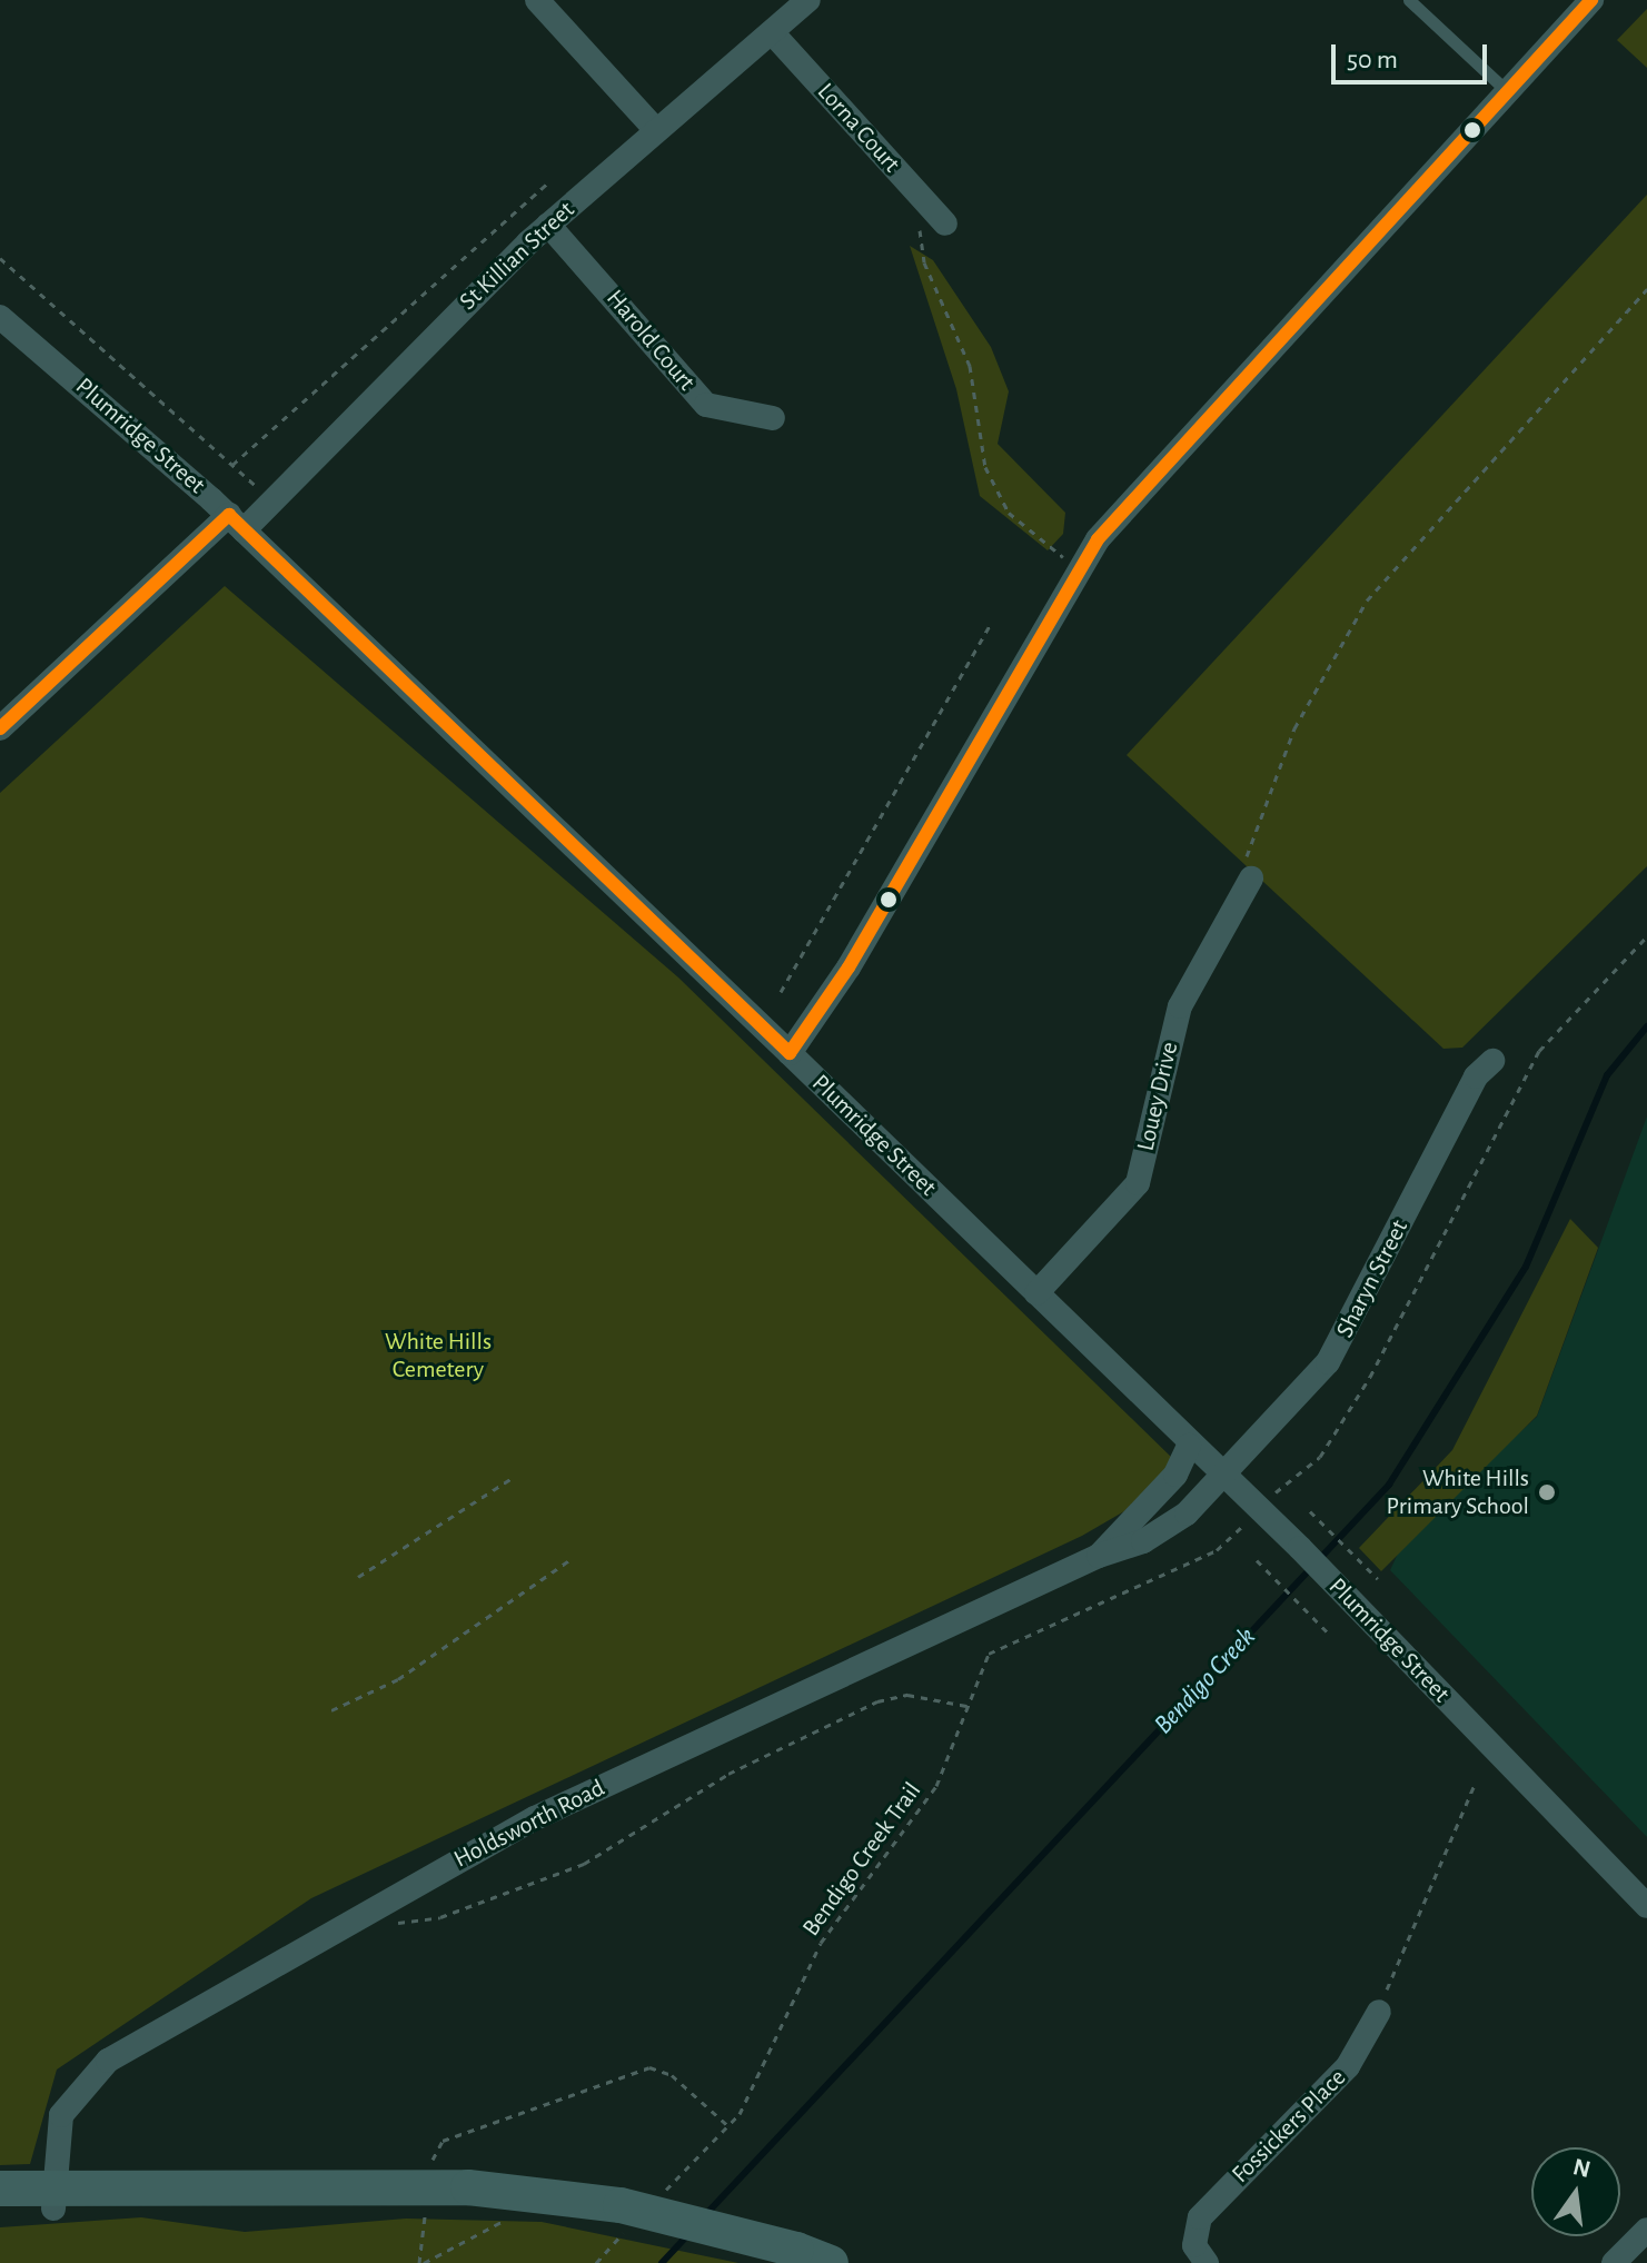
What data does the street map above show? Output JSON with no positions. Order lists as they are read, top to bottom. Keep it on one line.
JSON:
{"streets":{"street":["Lorna Court","St Killian Street","Harold Court","Plumridge Street","Louey Drive","Sharyn Street","Holdsworth Road","Fossickers Place"],"path":["Bendigo Creek Trail"]},"crossings":[["Lorna Court","St Killian Street"],["St Killian Street","Harold Court"],["St Killian Street","Plumridge Street"],["Plumridge Street","Louey Drive"],["Plumridge Street","Sharyn Street"],["Plumridge Street","Holdsworth Road"],["Sharyn Street","Holdsworth Road"]],"water":["Bendigo Creek"],"parks":["White Hills Cemetery"],"places":["White Hills Primary School"],"lines":["transit line 50"],"scale_bar":"50 m","north":"top"}
